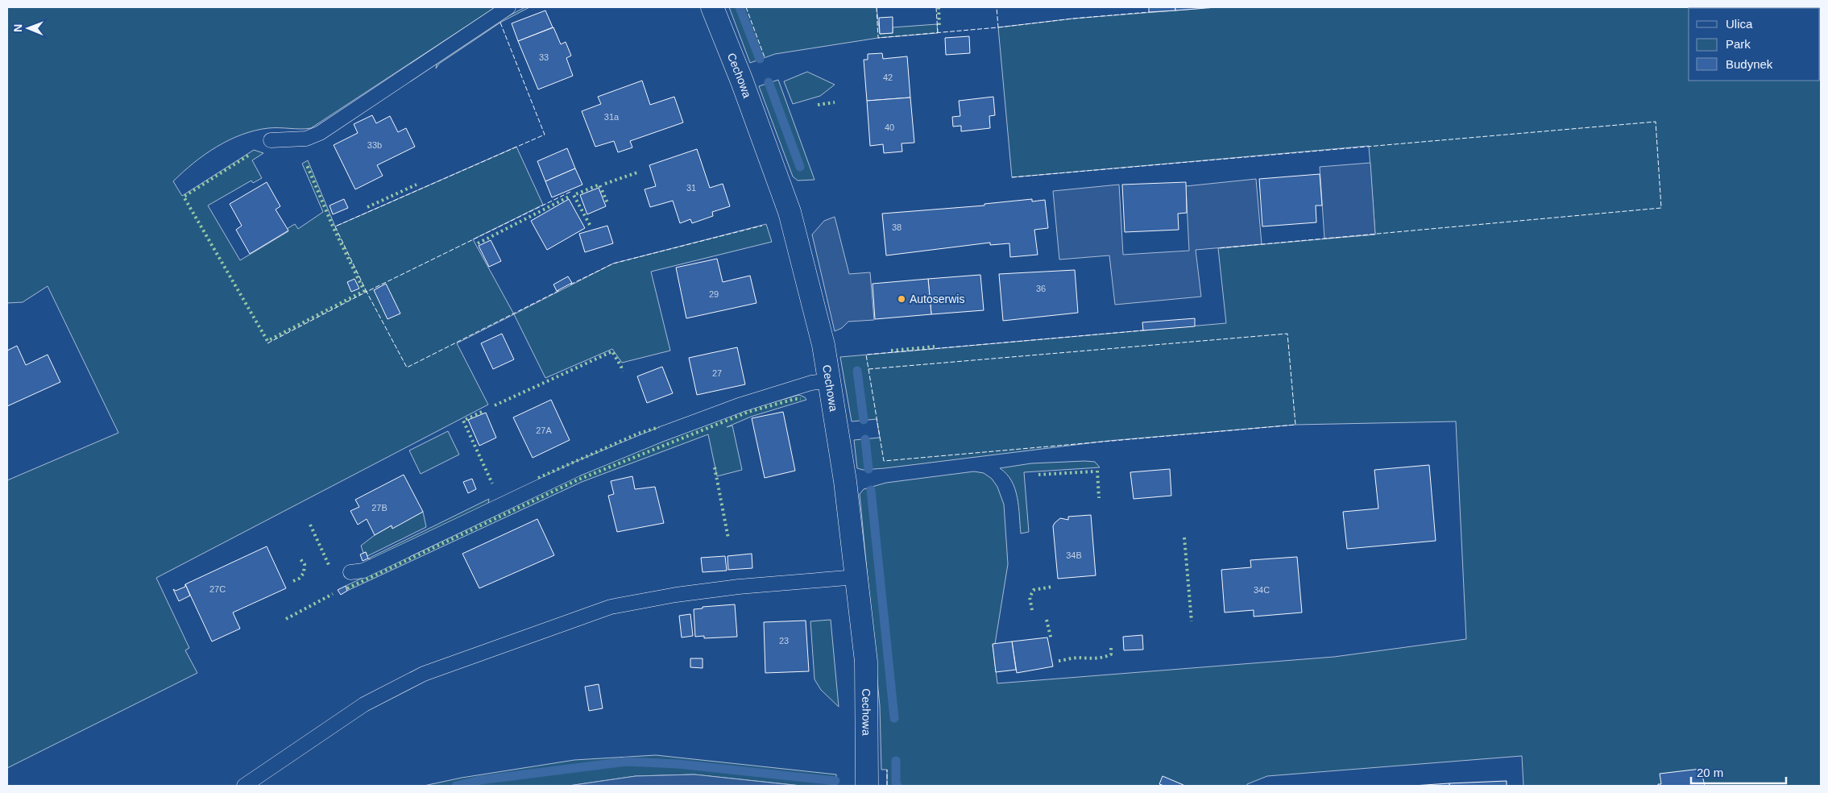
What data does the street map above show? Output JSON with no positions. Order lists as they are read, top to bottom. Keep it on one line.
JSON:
{"streets":{"street":["Cechowa"]},"places":["Autoserwis"],"house_numbers":["33","42","31a","40","33b","31","38","36","29","27","27A","27B","34B","27C","34C","23"],"legend":["Ulica","Park","Budynek"],"scale_bar":"20 m","north":"left"}
